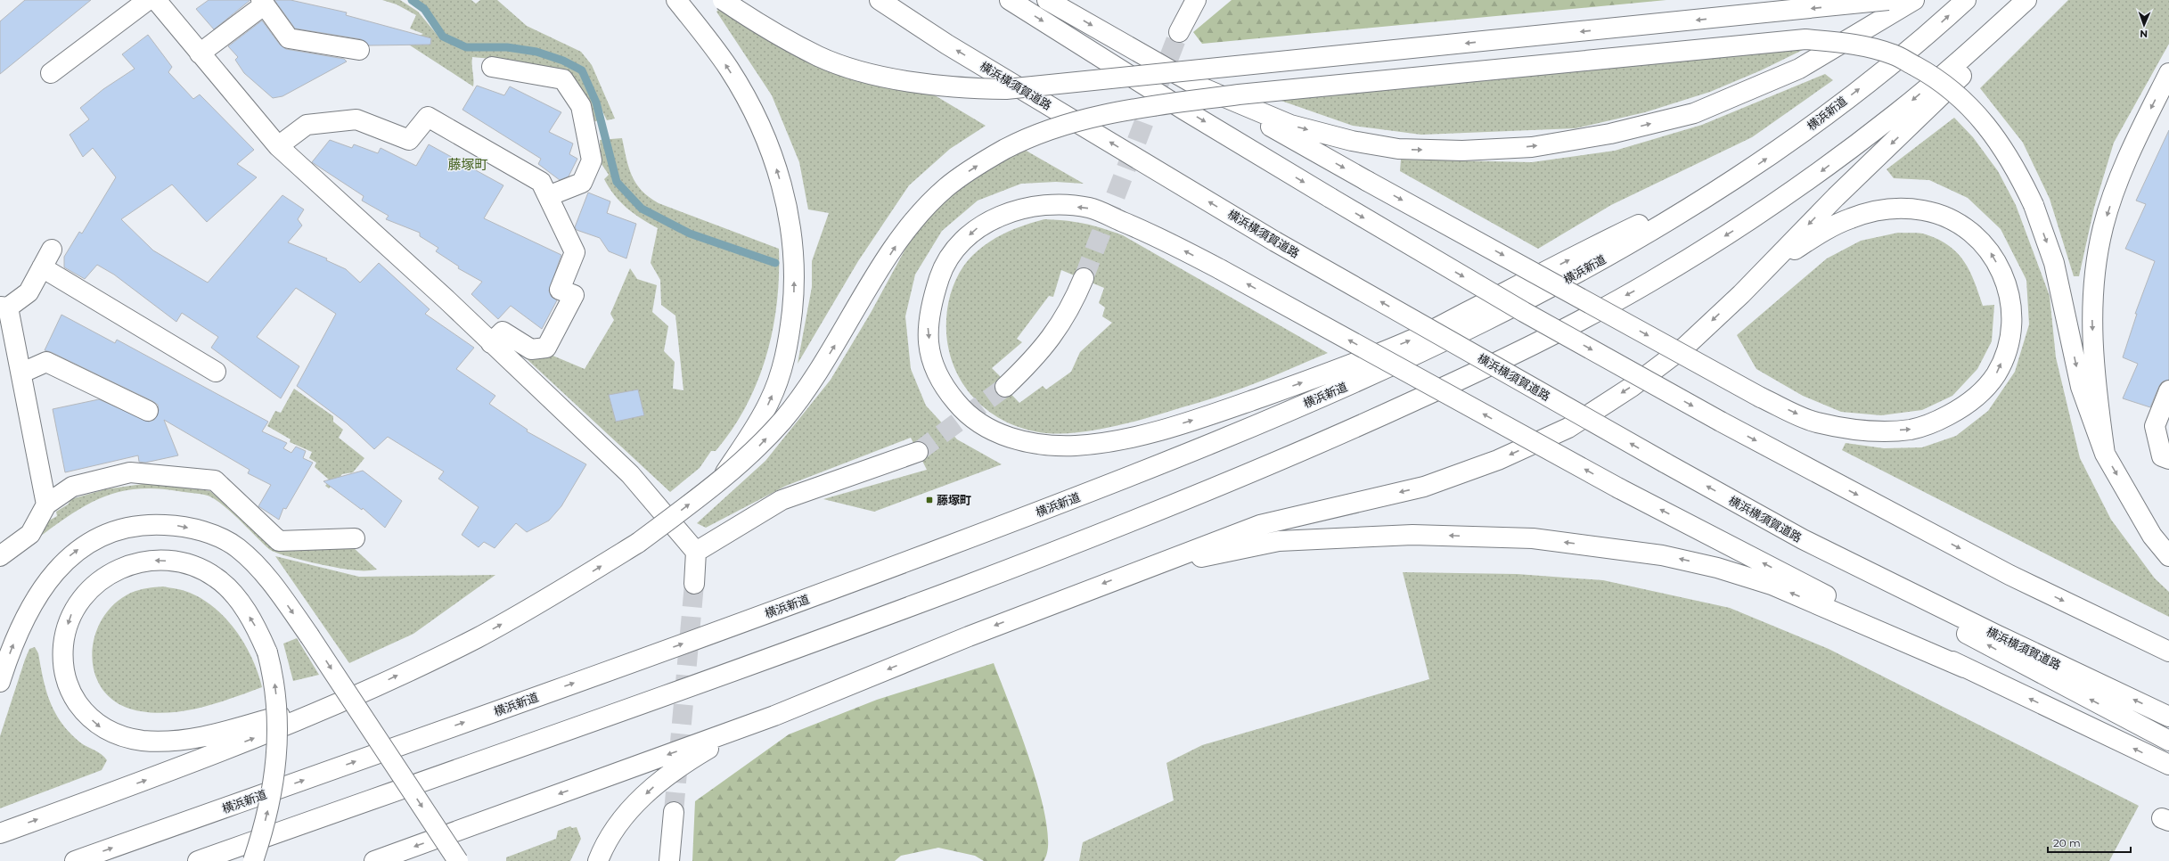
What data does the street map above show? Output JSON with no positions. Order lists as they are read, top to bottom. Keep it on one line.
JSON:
{"streets":{"main road":["横浜横須賀道路","横浜新道"]},"districts":["藤塚町"],"places":{"transit":["藤塚町"]},"scale_bar":"20 m","north":"bottom"}
